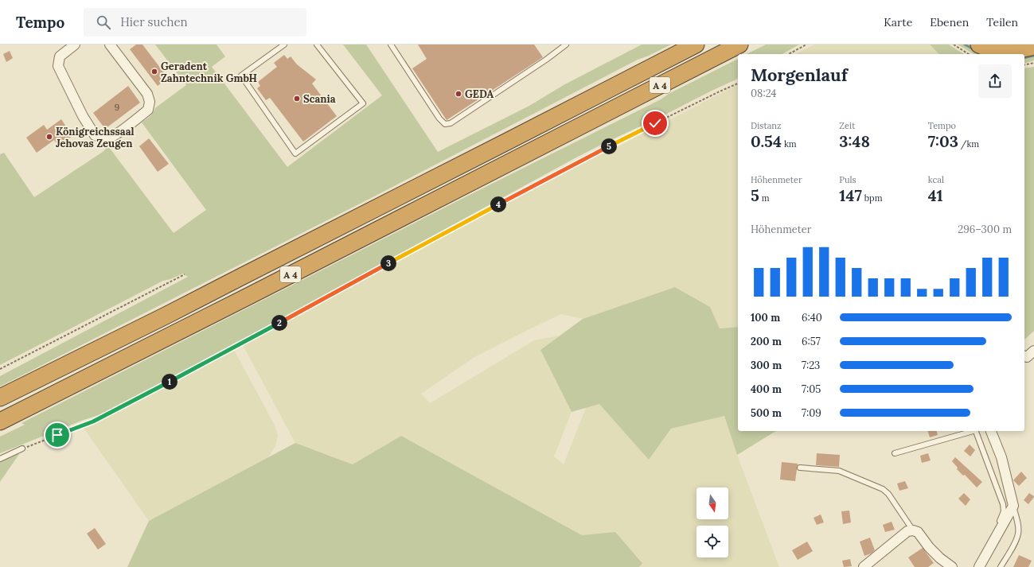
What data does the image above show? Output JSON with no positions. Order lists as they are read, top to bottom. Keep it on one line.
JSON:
{"streets":{"highway":["A 4"]},"places":["Geradent Zahntechnik GmbH","GEDA","Scania","Königreichssaal Jehovas Zeugen"],"house_numbers":["9"],"north":"bottom","page":{"header":"Tempo","search":"Hier suchen","nav":["Karte","Ebenen","Teilen"],"heading":["Morgenlauf","08:24"],"stats":[["Distanz","0.54 km"],["Zeit","3:48"],["Tempo","7:03 /km"],["Höhenmeter","5 m"],["Puls","147 bpm"],["kcal","41"]],"pins":["5","4","3","2","1"],"chart":["Höhenmeter","296–300 m"],"list":[{"name":"100 m","note":"6:40"},{"name":"200 m","note":"6:57"},{"name":"300 m","note":"7:23"},{"name":"400 m","note":"7:05"},{"name":"500 m","note":"7:09"}]}}
